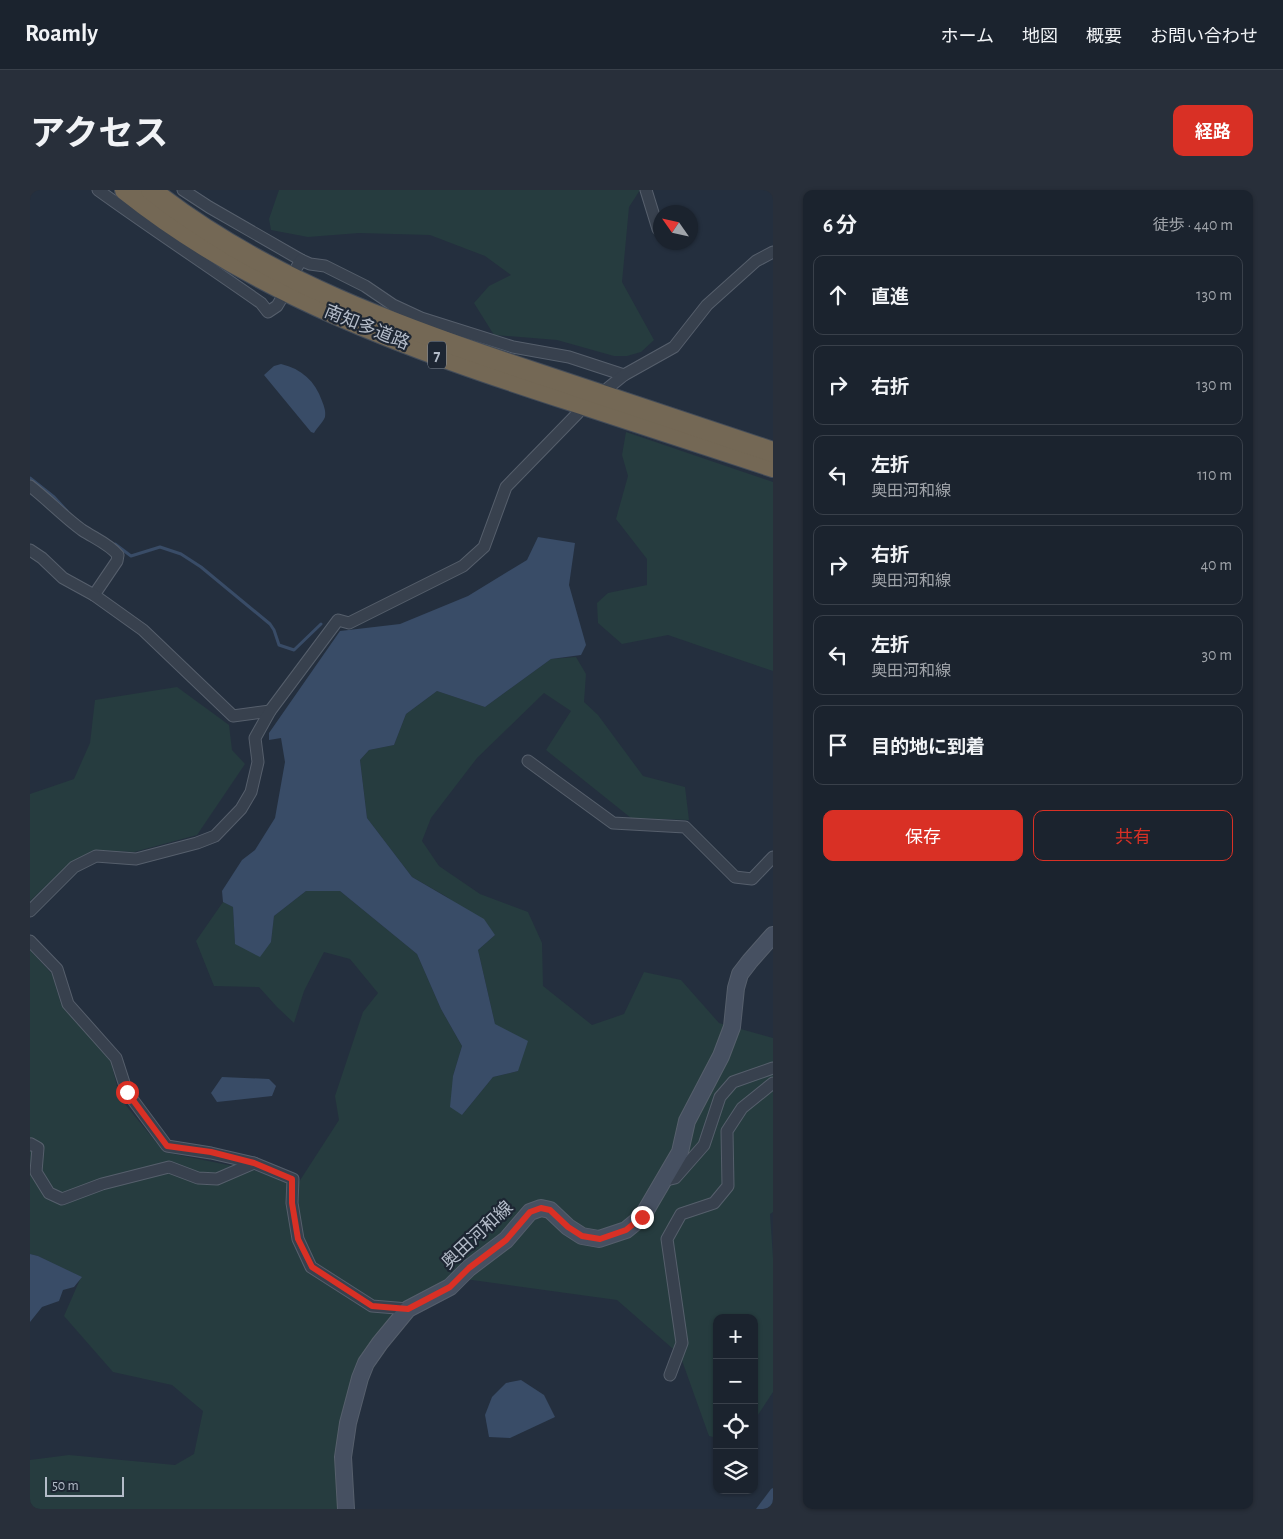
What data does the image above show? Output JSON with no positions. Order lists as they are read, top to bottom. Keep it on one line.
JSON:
{"streets":{"highway":["南知多道路","7"],"main road":["奥田河和線"]},"scale_bar":"50 m","north":"top left","page":{"header":"Roamly","nav":["ホーム","地図","概要","お問い合わせ"],"title":"アクセス","buttons":["経路",["保存","共有"]],"heading":["6 分","徒歩 · 440 m"],"list":[["直進","130 m"],["右折","130 m"],["左折","奥田河和線","110 m"],["右折","奥田河和線","40 m"],["左折","奥田河和線","30 m"],"目的地に到着"],"map_buttons":["+","−"],"scale":"50 m"}}
